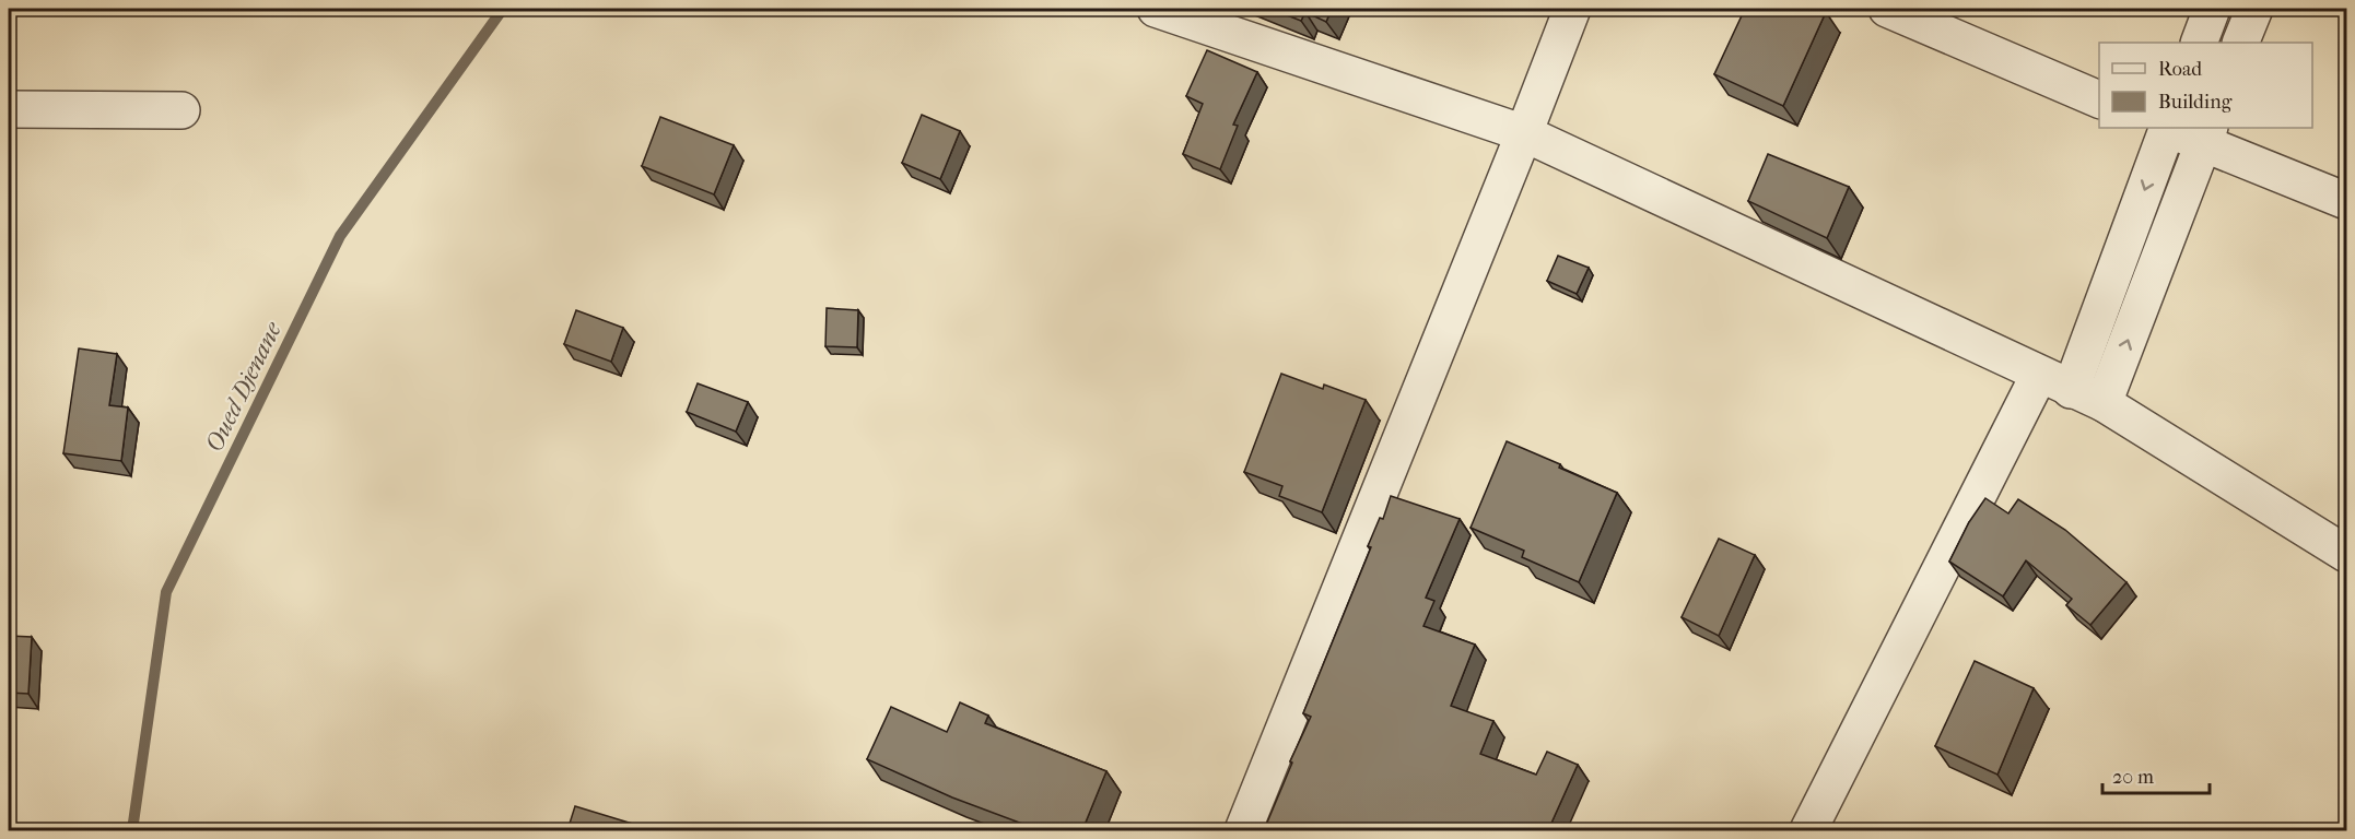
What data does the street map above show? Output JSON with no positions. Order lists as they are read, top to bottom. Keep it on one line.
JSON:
{"water":["Oued Djenane"],"legend":["Road","Building"],"scale_bar":"20 m"}
